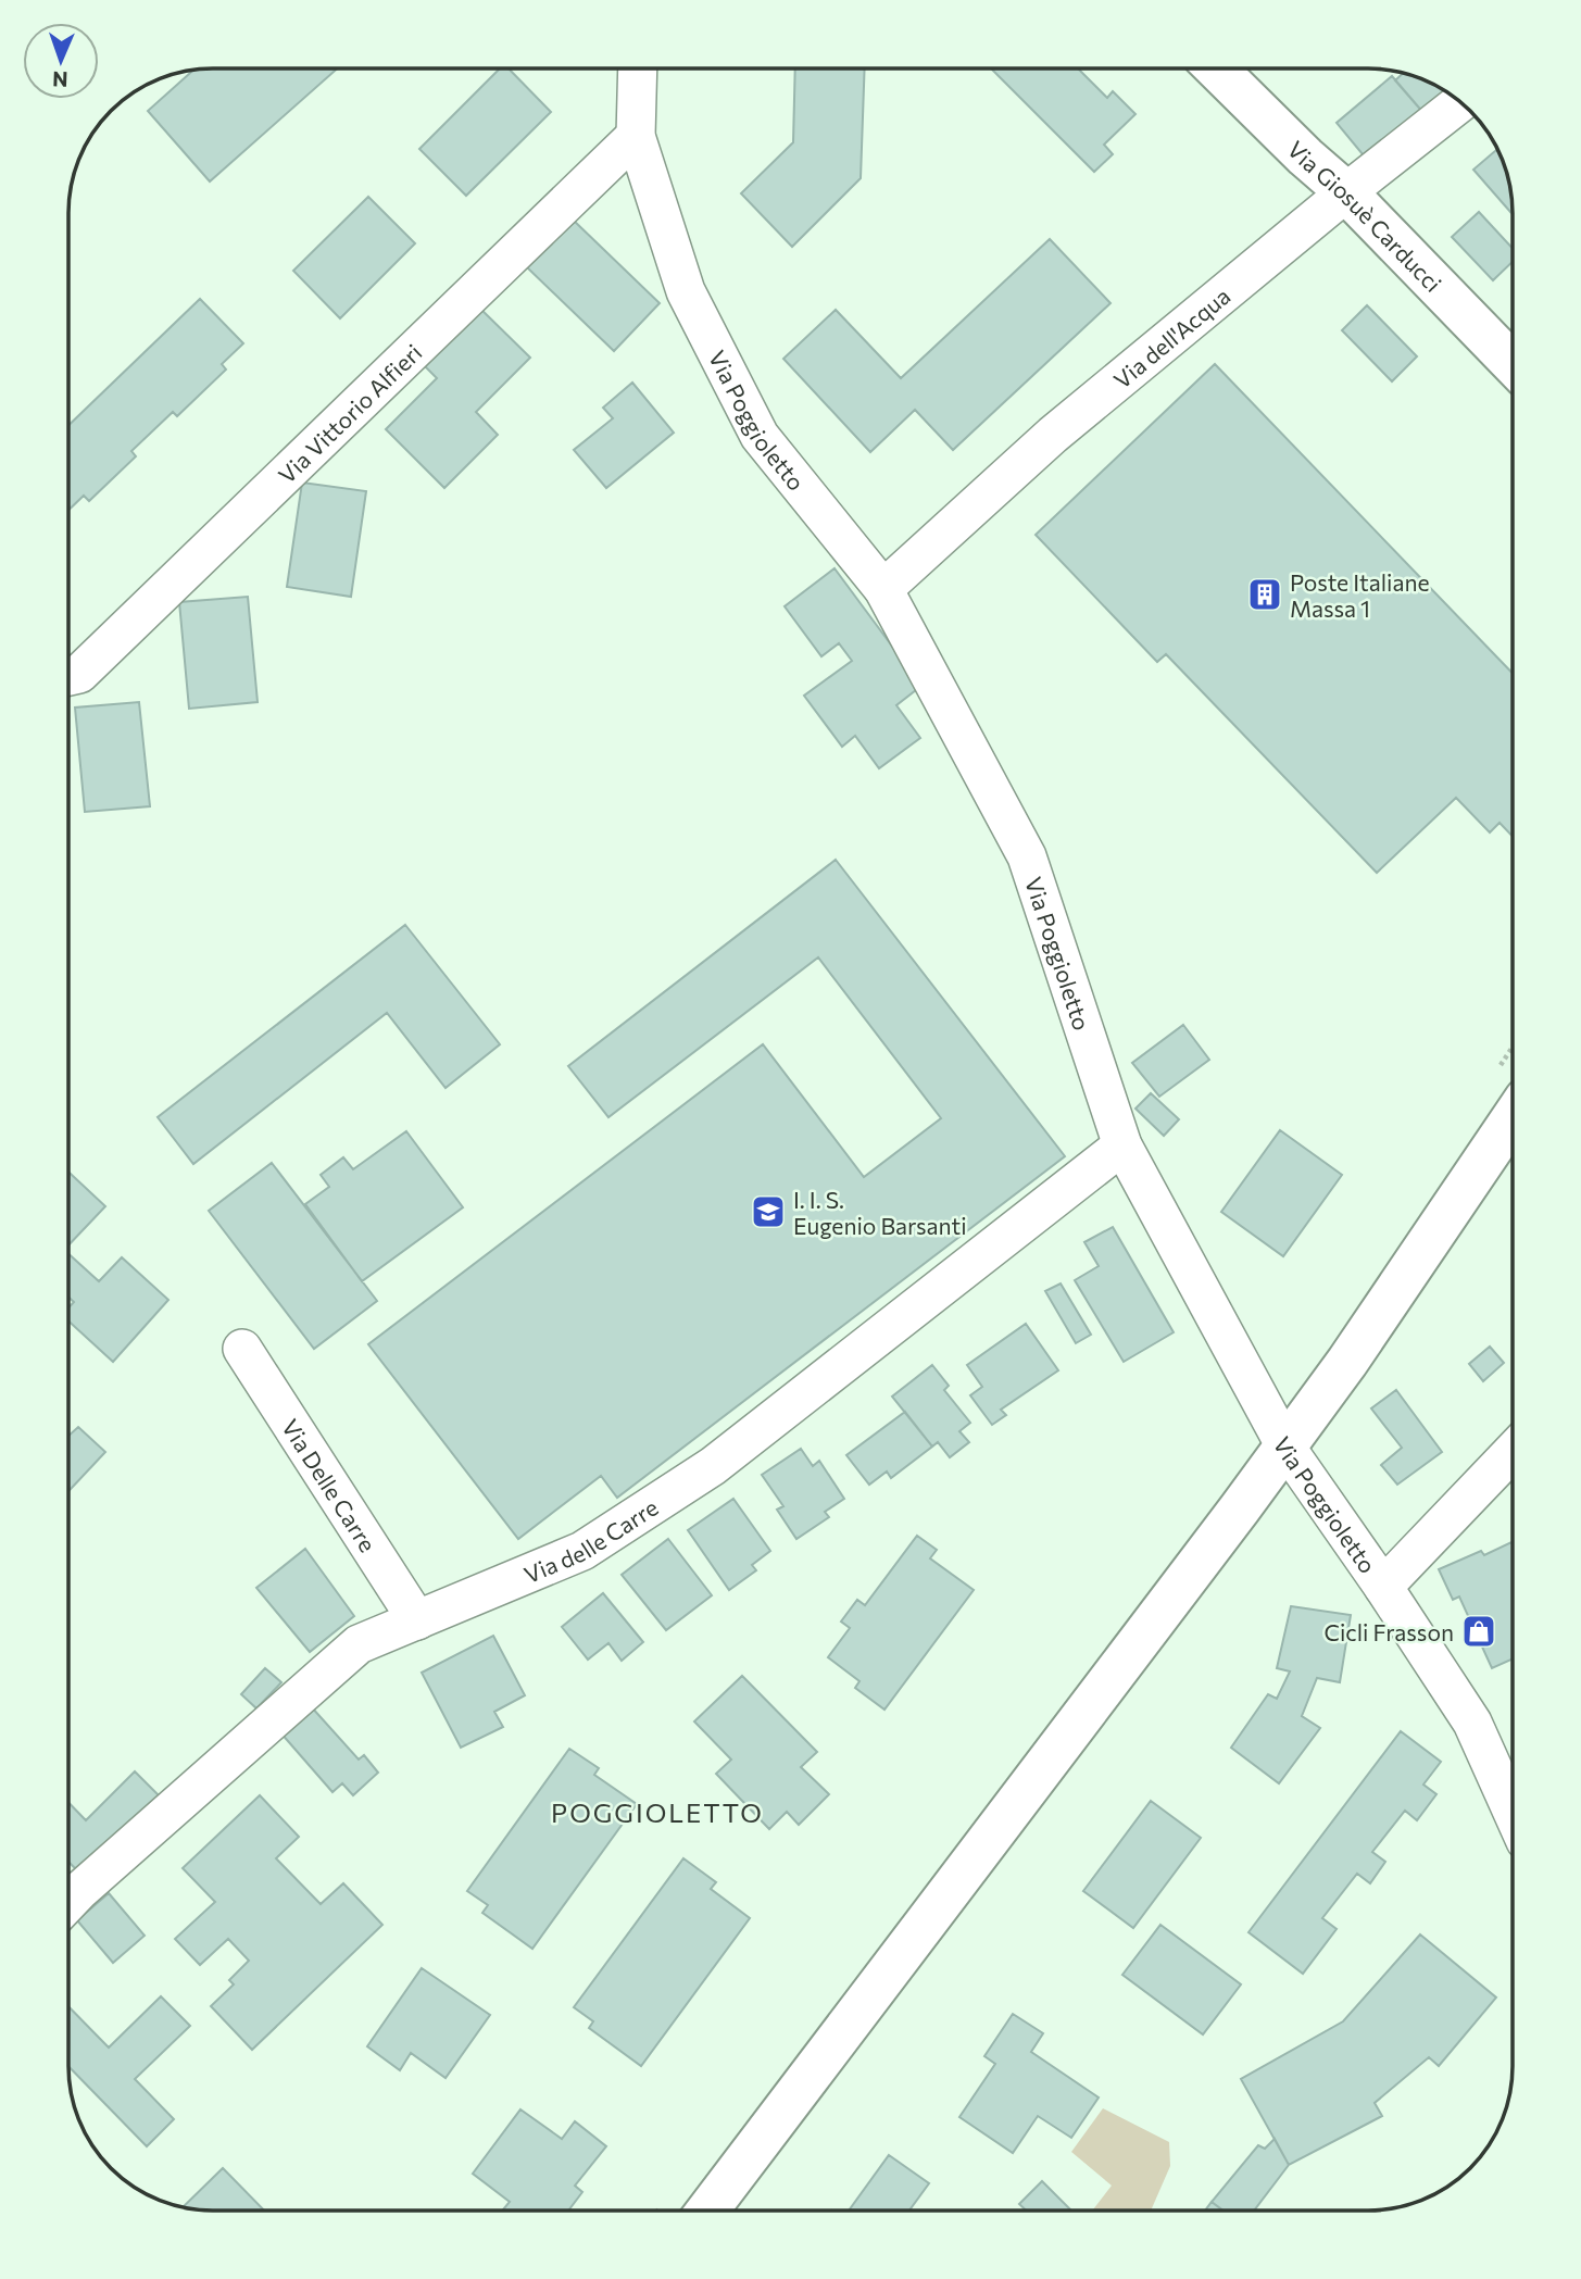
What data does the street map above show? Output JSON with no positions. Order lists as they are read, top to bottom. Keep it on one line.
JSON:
{"streets":{"main road":["Via Giosuè Carducci"],"street":["Via dell'Acqua","Via Vittorio Alfieri","Via Poggioletto","Via Delle Carre","Via delle Carre"]},"crossings":[["Via Giosuè Carducci","Via dell'Acqua"],["Via dell'Acqua","Via Poggioletto"],["Via Vittorio Alfieri","Via Poggioletto"],["Via Poggioletto","Via delle Carre"],["Via Delle Carre","Via delle Carre"]],"districts":["POGGIOLETTO"],"places":{"building":["Poste Italiane Massa 1"],"school or university":["I. I. S. Eugenio Barsanti"],"shop":["Cicli Frasson"]},"north":"bottom"}
